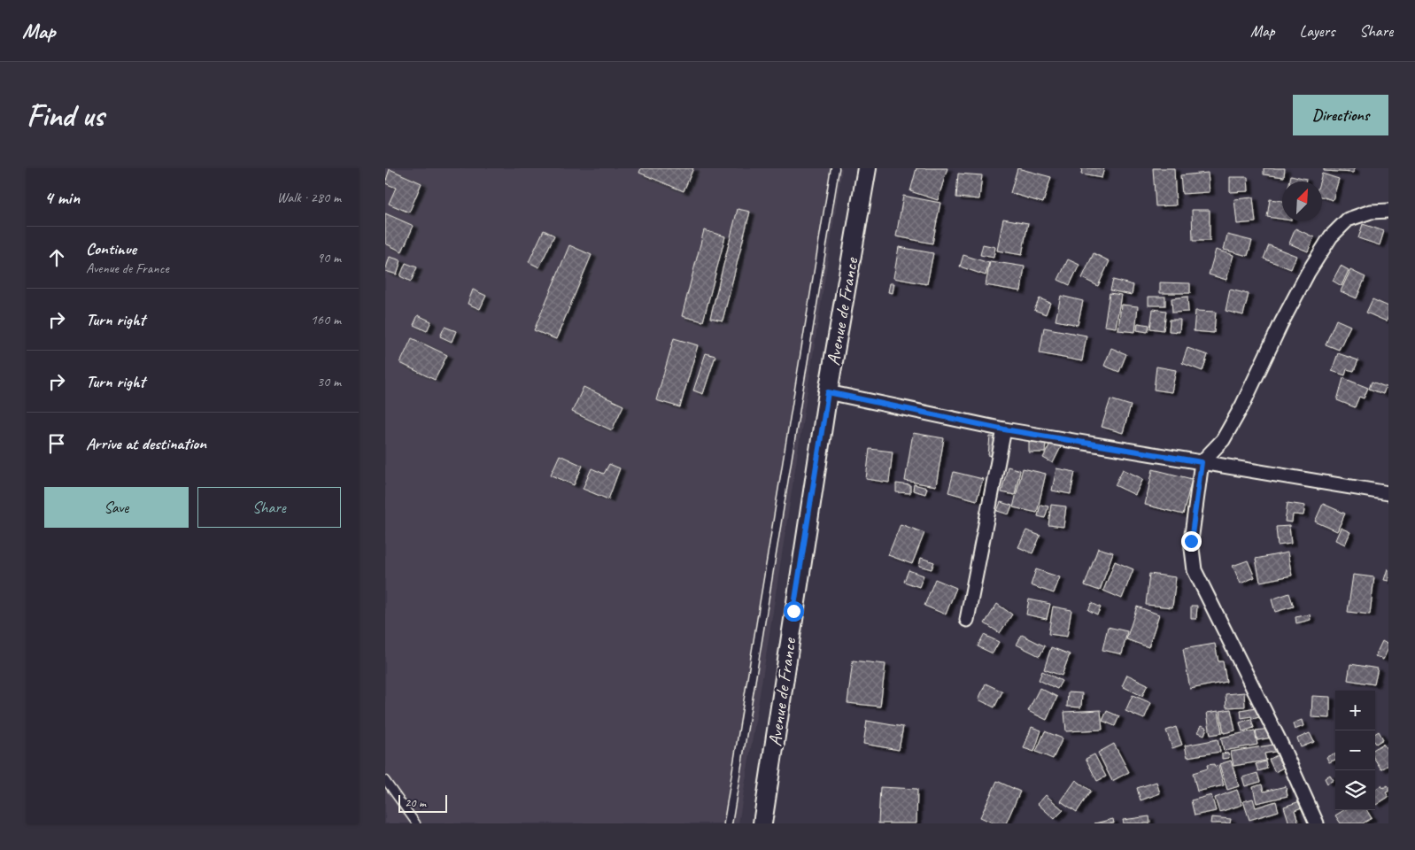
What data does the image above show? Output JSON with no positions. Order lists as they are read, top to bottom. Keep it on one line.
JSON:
{"streets":{"street":["Avenue de France"]},"scale_bar":"20 m","north":"top right","page":{"header":"Map","nav":["Map","Layers","Share"],"buttons":["Directions",["Save","Share"]],"title":"Find us","heading":["4 min","Walk · 280 m"],"list":[["Continue","Avenue de France","90 m"],["Turn right","160 m"],["Turn right","30 m"],"Arrive at destination"],"map_buttons":["+","−"],"scale":"20 m"}}
